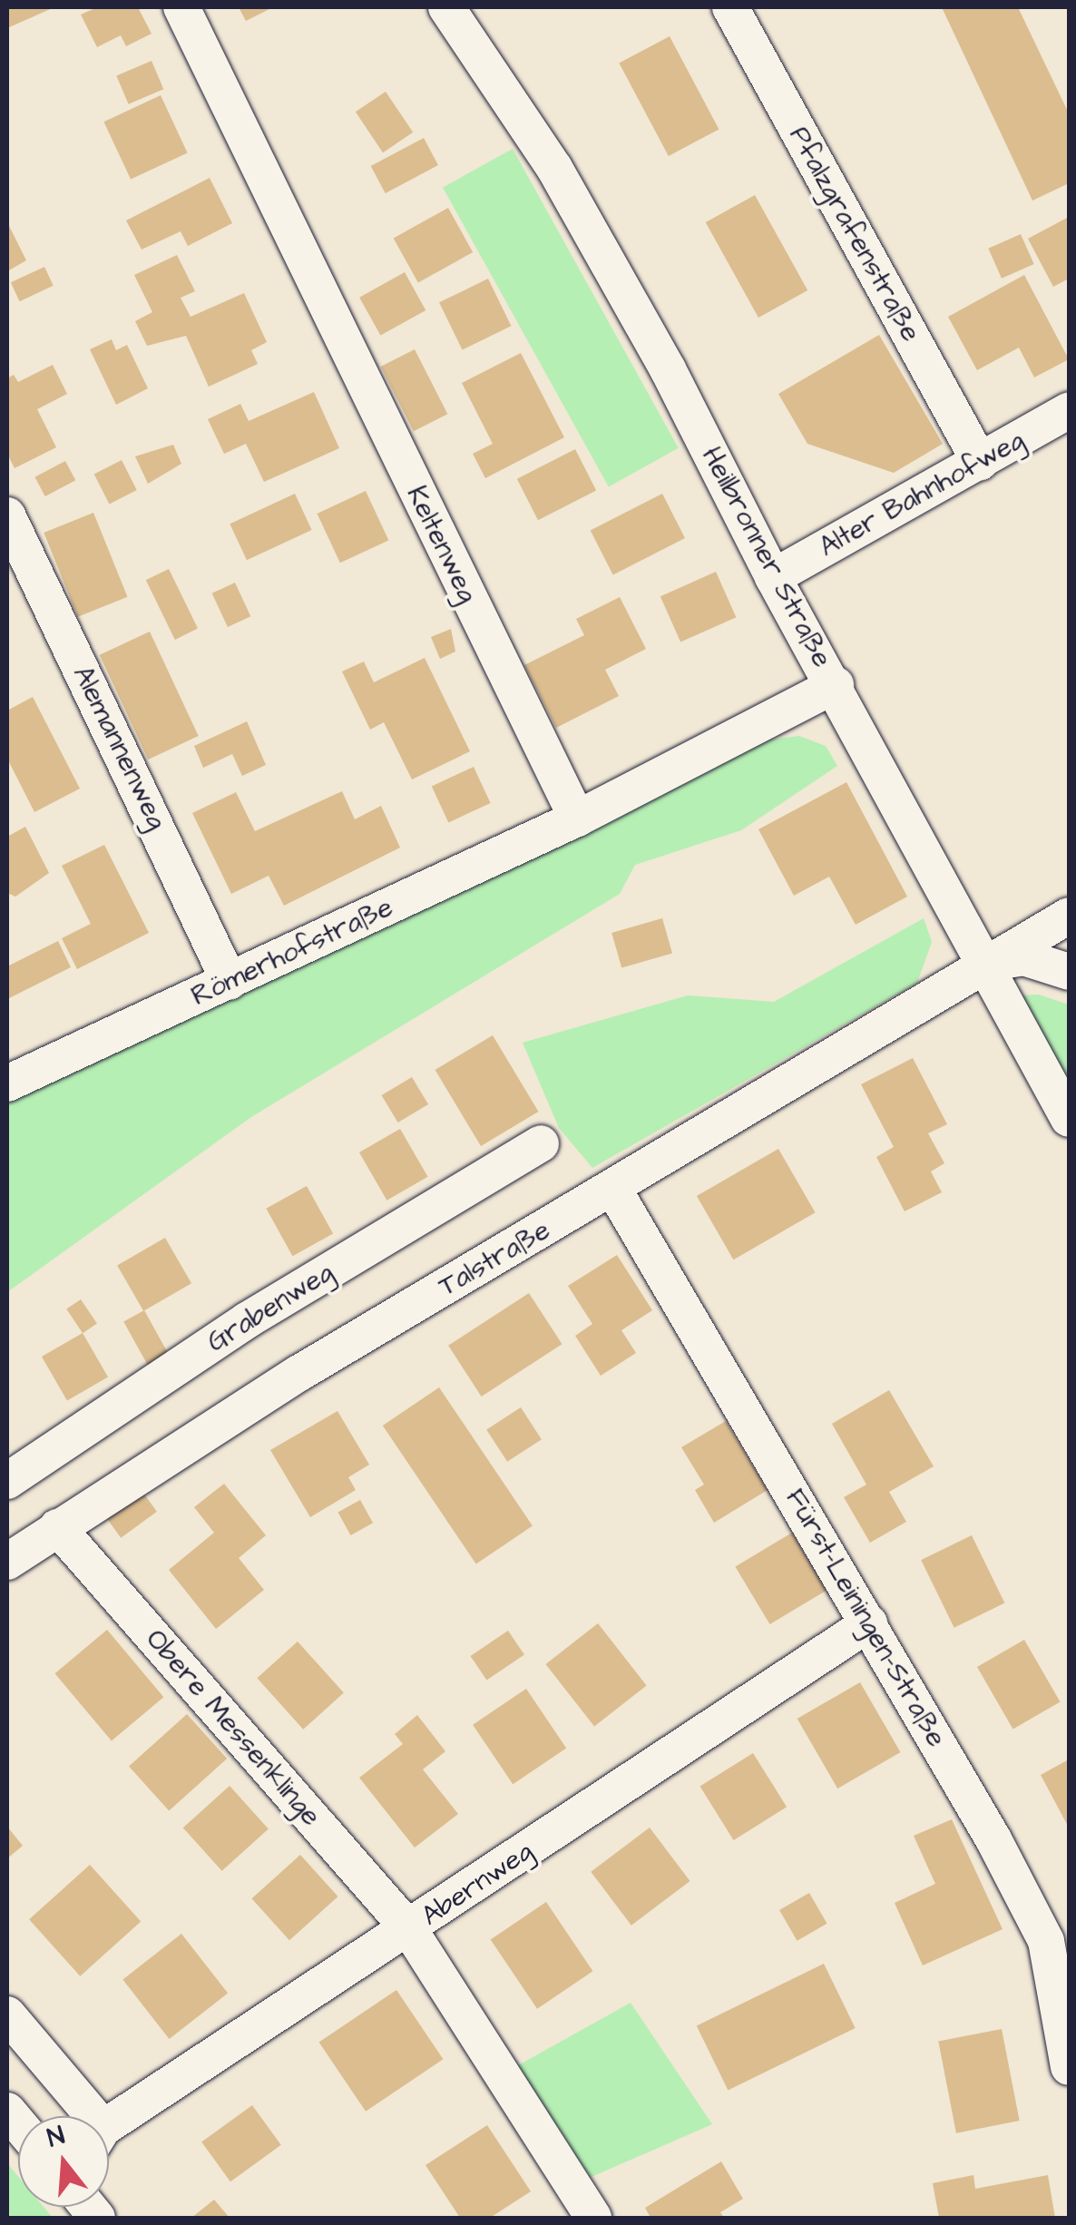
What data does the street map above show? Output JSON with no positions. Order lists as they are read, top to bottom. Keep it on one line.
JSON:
{"streets":{"street":["Pfalzgrafenstraße","Alter Bahnhofweg","Keltenweg","Heilbronner Straße","Alemannenweg","Römerhofstraße","Talstraße","Grabenweg","Fürst-Leiningen-Straße","Obere Messenklinge","Abernweg"]},"crossings":[["Pfalzgrafenstraße","Alter Bahnhofweg"],["Alter Bahnhofweg","Heilbronner Straße"],["Keltenweg","Römerhofstraße"],["Heilbronner Straße","Talstraße"],["Alemannenweg","Römerhofstraße"],["Talstraße","Fürst-Leiningen-Straße"],["Talstraße","Obere Messenklinge"],["Fürst-Leiningen-Straße","Abernweg"],["Obere Messenklinge","Abernweg"]],"north":"top"}
